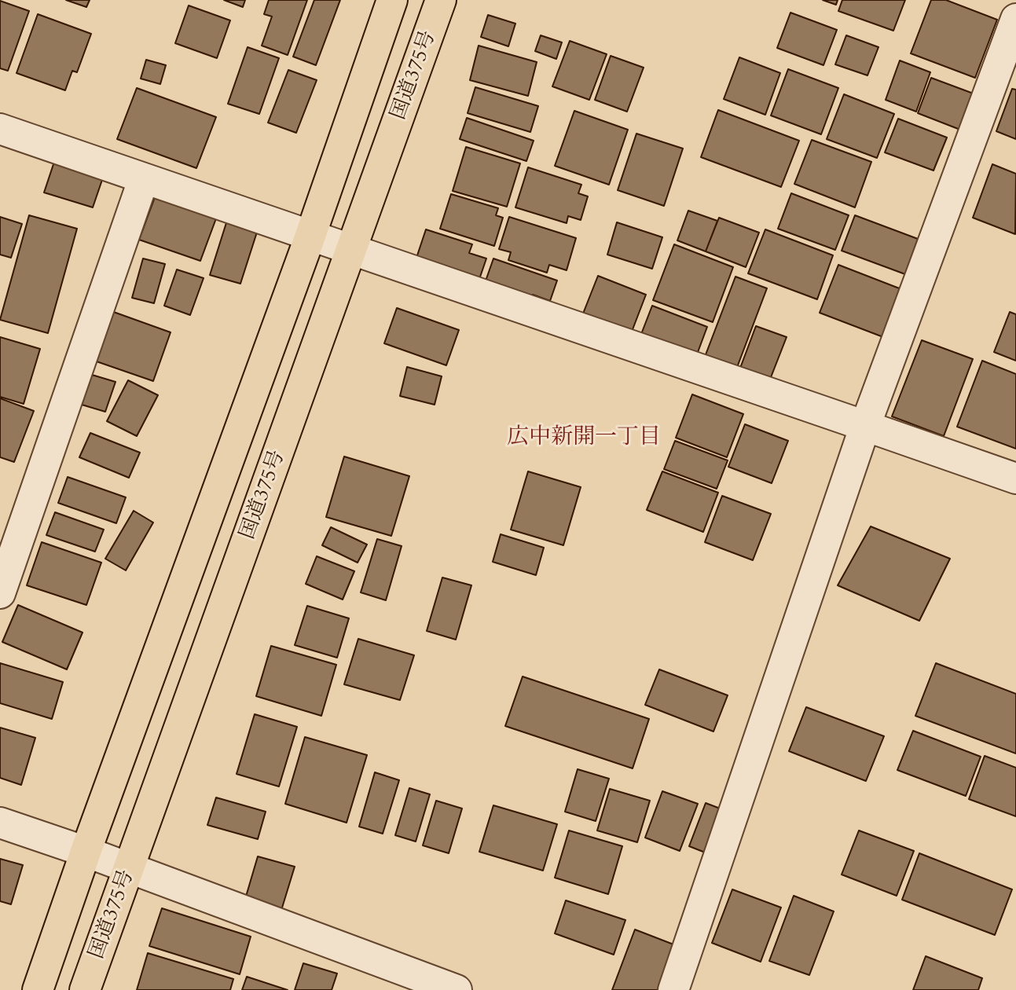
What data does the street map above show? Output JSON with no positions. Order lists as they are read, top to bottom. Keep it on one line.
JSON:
{"streets":{"highway":["国道375号"]},"districts":["広中新開一丁目"]}
